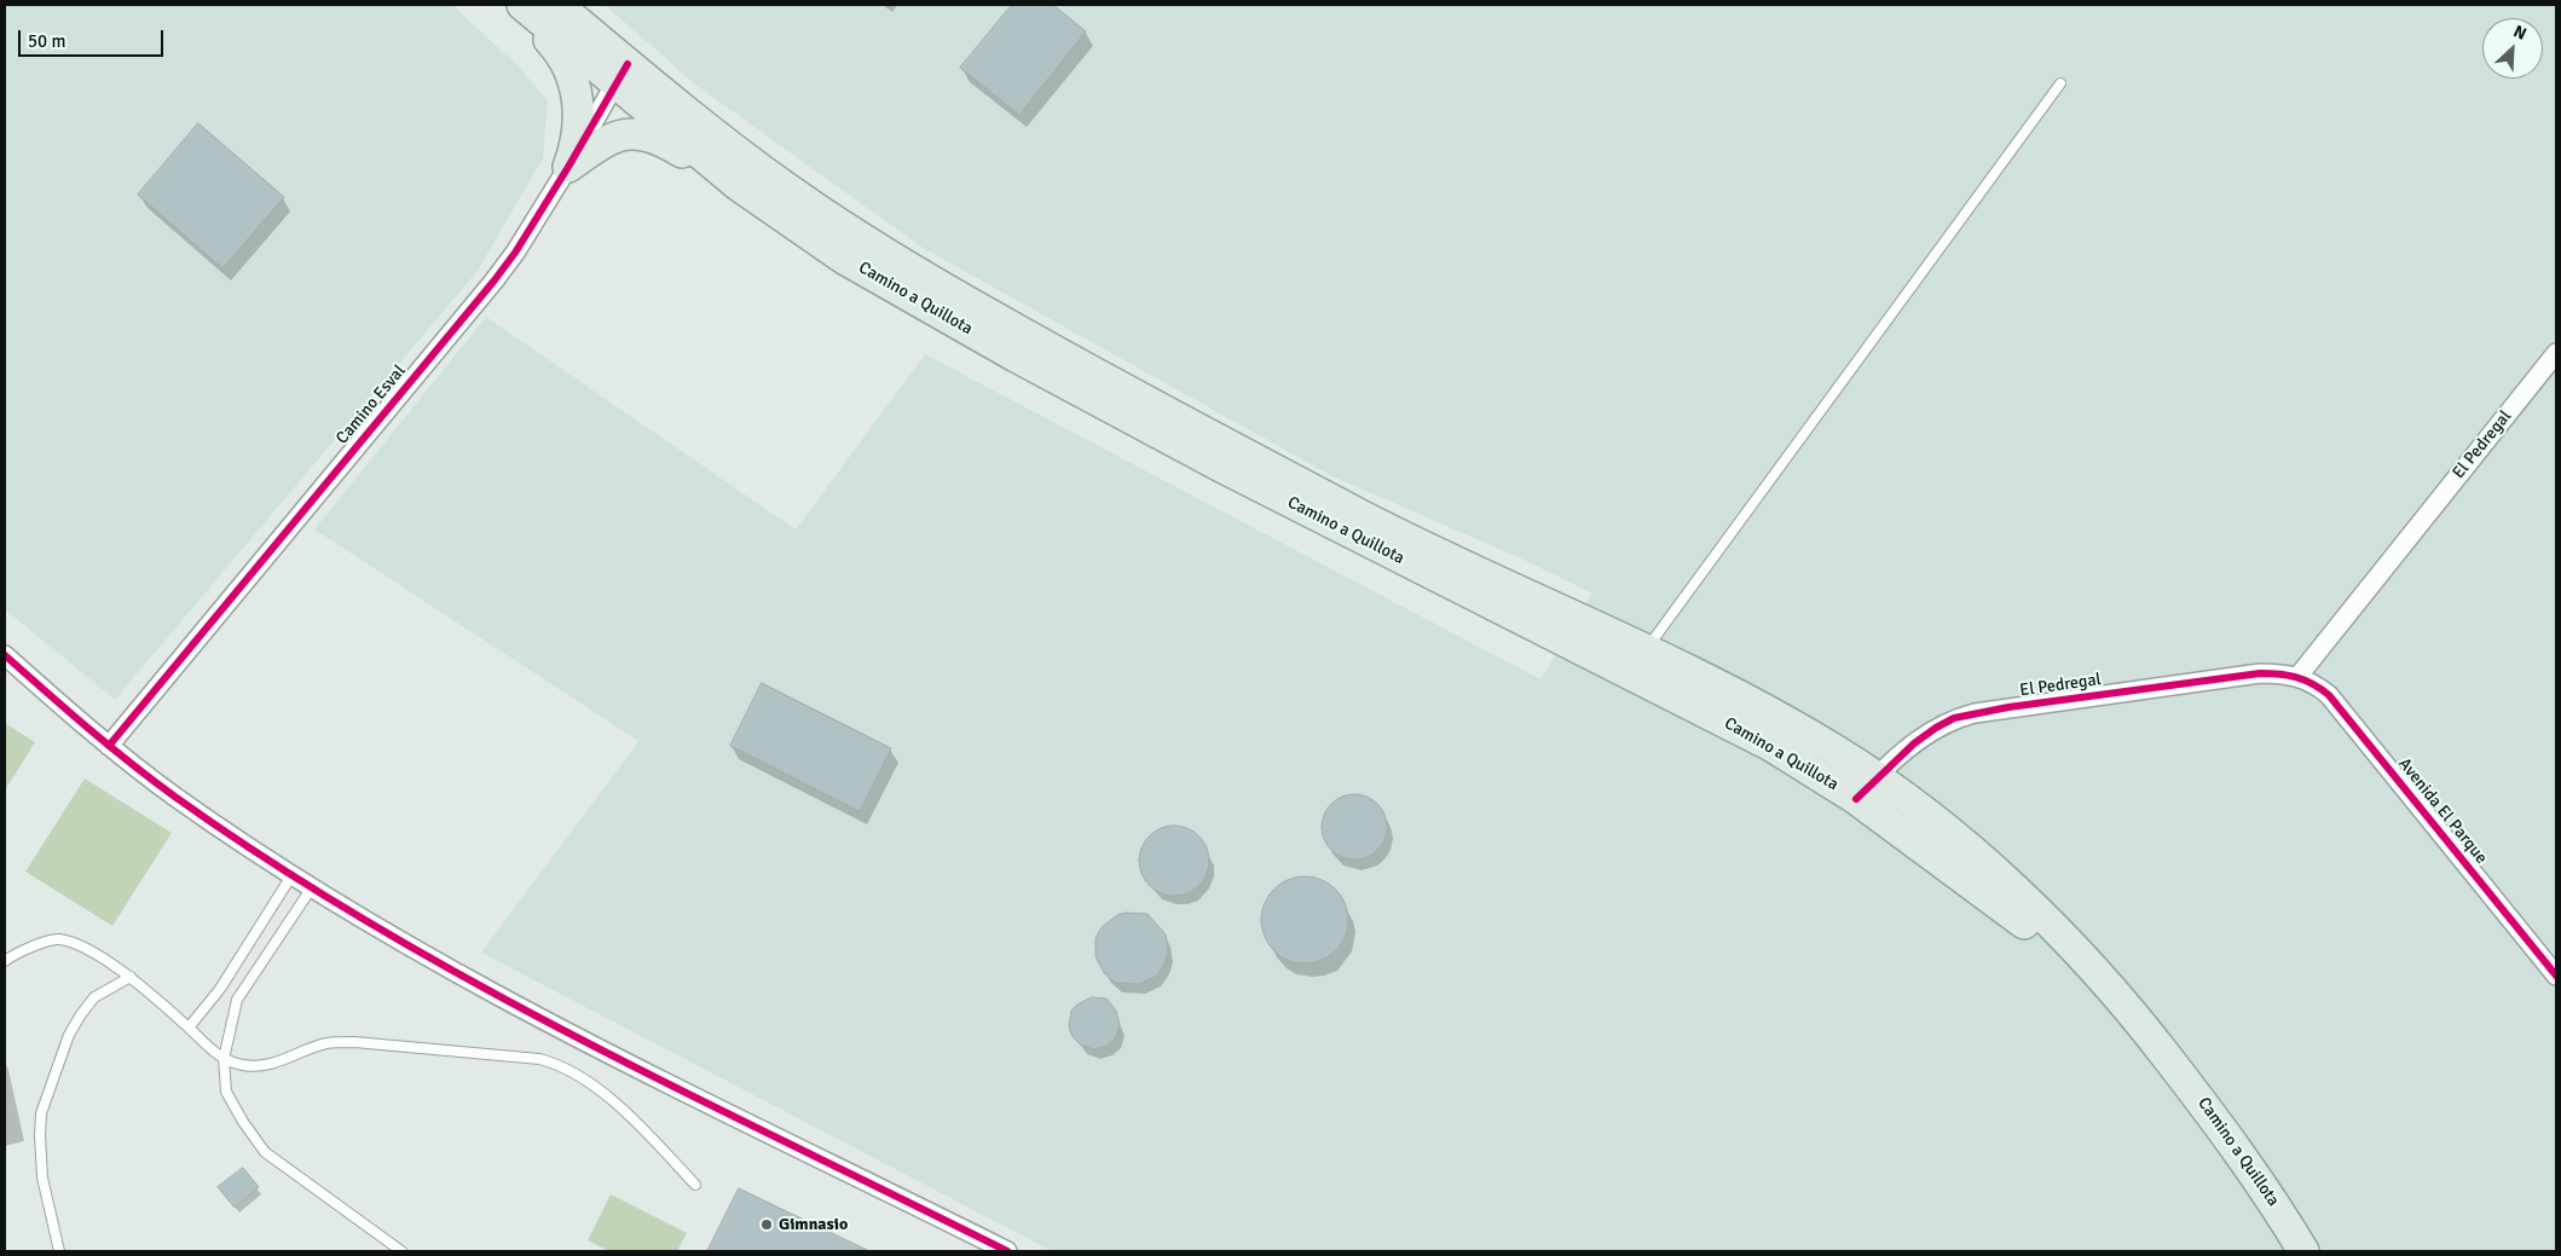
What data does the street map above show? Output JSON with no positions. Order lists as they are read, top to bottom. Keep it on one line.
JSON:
{"streets":{"main road":["Camino a Quillota"],"street":["Camino Esval","El Pedregal","Avenida El Parque"]},"crossings":[["Camino a Quillota","Camino Esval"],["Camino a Quillota","El Pedregal"],["El Pedregal","Avenida El Parque"]],"places":["Gimnasio"],"scale_bar":"50 m","north":"top right"}
